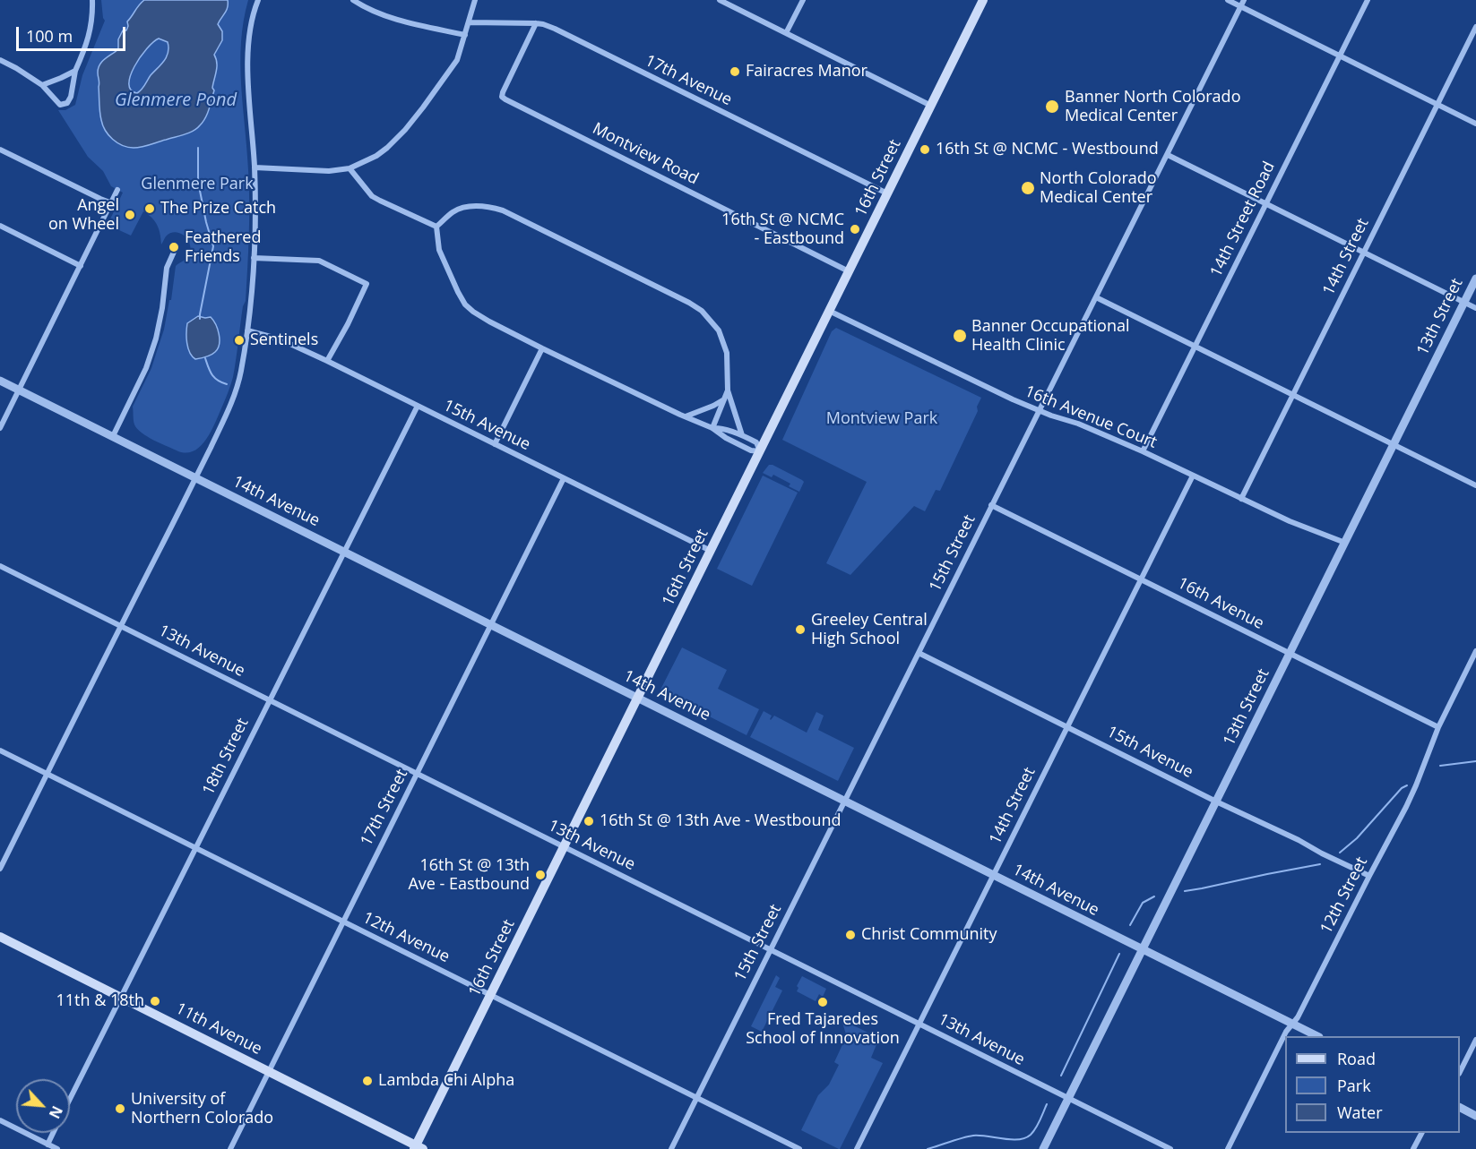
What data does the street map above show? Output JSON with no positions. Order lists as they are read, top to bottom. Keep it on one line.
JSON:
{"streets":{"main road":["16th Street","11th Avenue"],"street":["17th Avenue","Montview Road","14th Street Road","14th Street","13th Street","16th Avenue Court","15th Avenue","14th Avenue","15th Street","16th Avenue","13th Avenue","18th Street","17th Street","12th Street","12th Avenue"]},"crossings":[["17th Avenue","Montview Road"],["17th Avenue","16th Street"],["Montview Road","16th Street"],["16th Street","16th Avenue Court"],["16th Street","15th Avenue"],["16th Street","14th Avenue"],["16th Street","13th Avenue"],["16th Street","12th Avenue"],["16th Street","11th Avenue"],["14th Street Road","16th Avenue Court"],["14th Street","16th Avenue Court"],["14th Street","15th Avenue"],["14th Street","14th Avenue"],["14th Street","16th Avenue"],["14th Street","13th Avenue"],["13th Street","16th Avenue Court"],["13th Street","15th Avenue"],["13th Street","14th Avenue"],["13th Street","16th Avenue"],["13th Street","13th Avenue"],["16th Avenue Court","15th Street"],["15th Avenue","15th Street"],["15th Avenue","18th Street"],["15th Avenue","17th Street"],["15th Avenue","12th Street"],["14th Avenue","15th Street"],["14th Avenue","18th Street"],["14th Avenue","17th Street"],["14th Avenue","12th Street"],["15th Street","16th Avenue"],["15th Street","13th Avenue"],["15th Street","12th Avenue"],["16th Avenue","12th Street"],["13th Avenue","18th Street"],["13th Avenue","17th Street"],["18th Street","12th Avenue"],["18th Street","11th Avenue"],["17th Street","12th Avenue"],["17th Street","11th Avenue"]],"water":["Glenmere Pond"],"parks":["Glenmere Park","Montview Park"],"places":["Fairacres Manor","Banner North Colorado Medical Center","16th St @ NCMC - Westbound","North Colorado Medical Center","The Prize Catch","Angel on Wheel","16th St @ NCMC - Eastbound","Feathered Friends","Banner Occupational Health Clinic","Sentinels","Greeley Central High School","16th St @ 13th Ave - Westbound","16th St @ 13th Ave - Eastbound","Christ Community","11th & 18th","Fred Tajaredes School of Innovation","Lambda Chi Alpha","University of Northern Colorado"],"legend":["Road","Park","Water"],"scale_bar":"100 m","north":"bottom right"}
